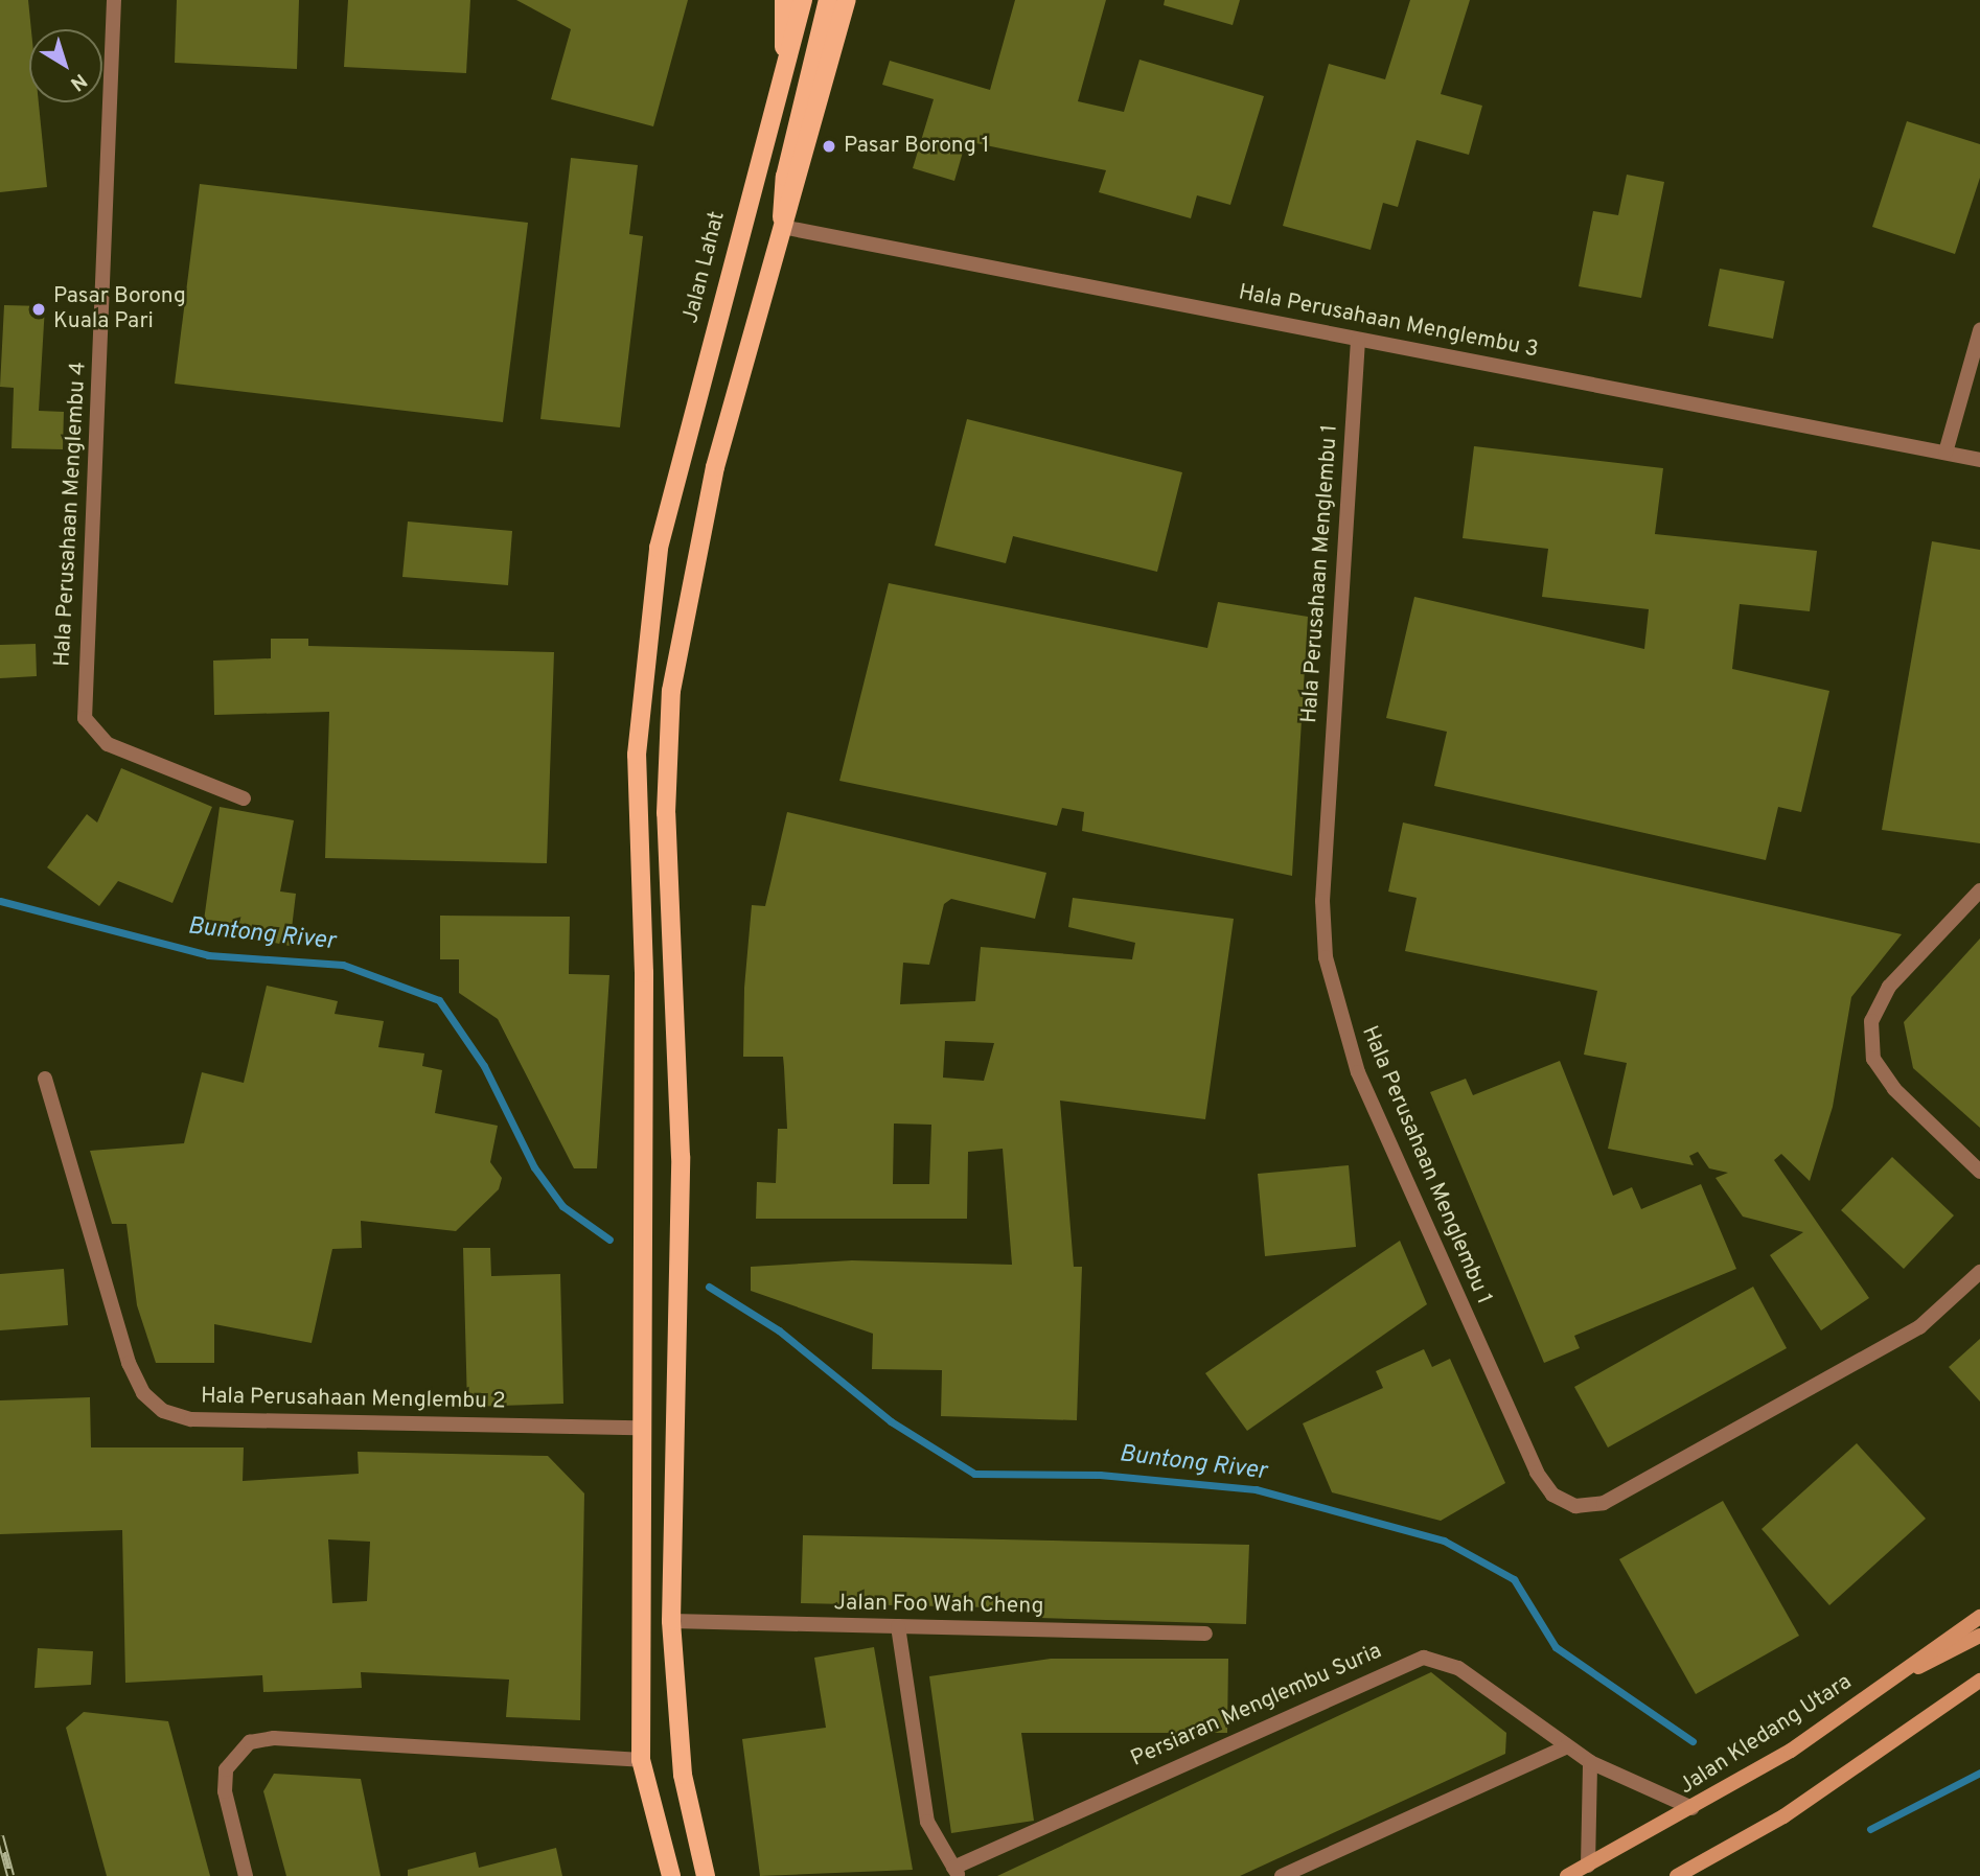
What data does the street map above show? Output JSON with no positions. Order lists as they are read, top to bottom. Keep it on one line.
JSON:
{"streets":{"main road":["Jalan Lahat","Jalan Kledang Utara"],"street":["Hala Perusahaan Menglembu 3","Hala Perusahaan Menglembu 4","Hala Perusahaan Menglembu 1","Hala Perusahaan Menglembu 2","Jalan Foo Wah Cheng","Persiaran Menglembu Suria"]},"crossings":[["Jalan Lahat","Hala Perusahaan Menglembu 2"],["Hala Perusahaan Menglembu 3","Hala Perusahaan Menglembu 1"],["Jalan Foo Wah Cheng","Persiaran Menglembu Suria"],["Persiaran Menglembu Suria","Jalan Kledang Utara"]],"water":["Buntong River"],"places":["Pasar Borong 1","Pasar Borong Kuala Pari"],"north":"bottom right"}
